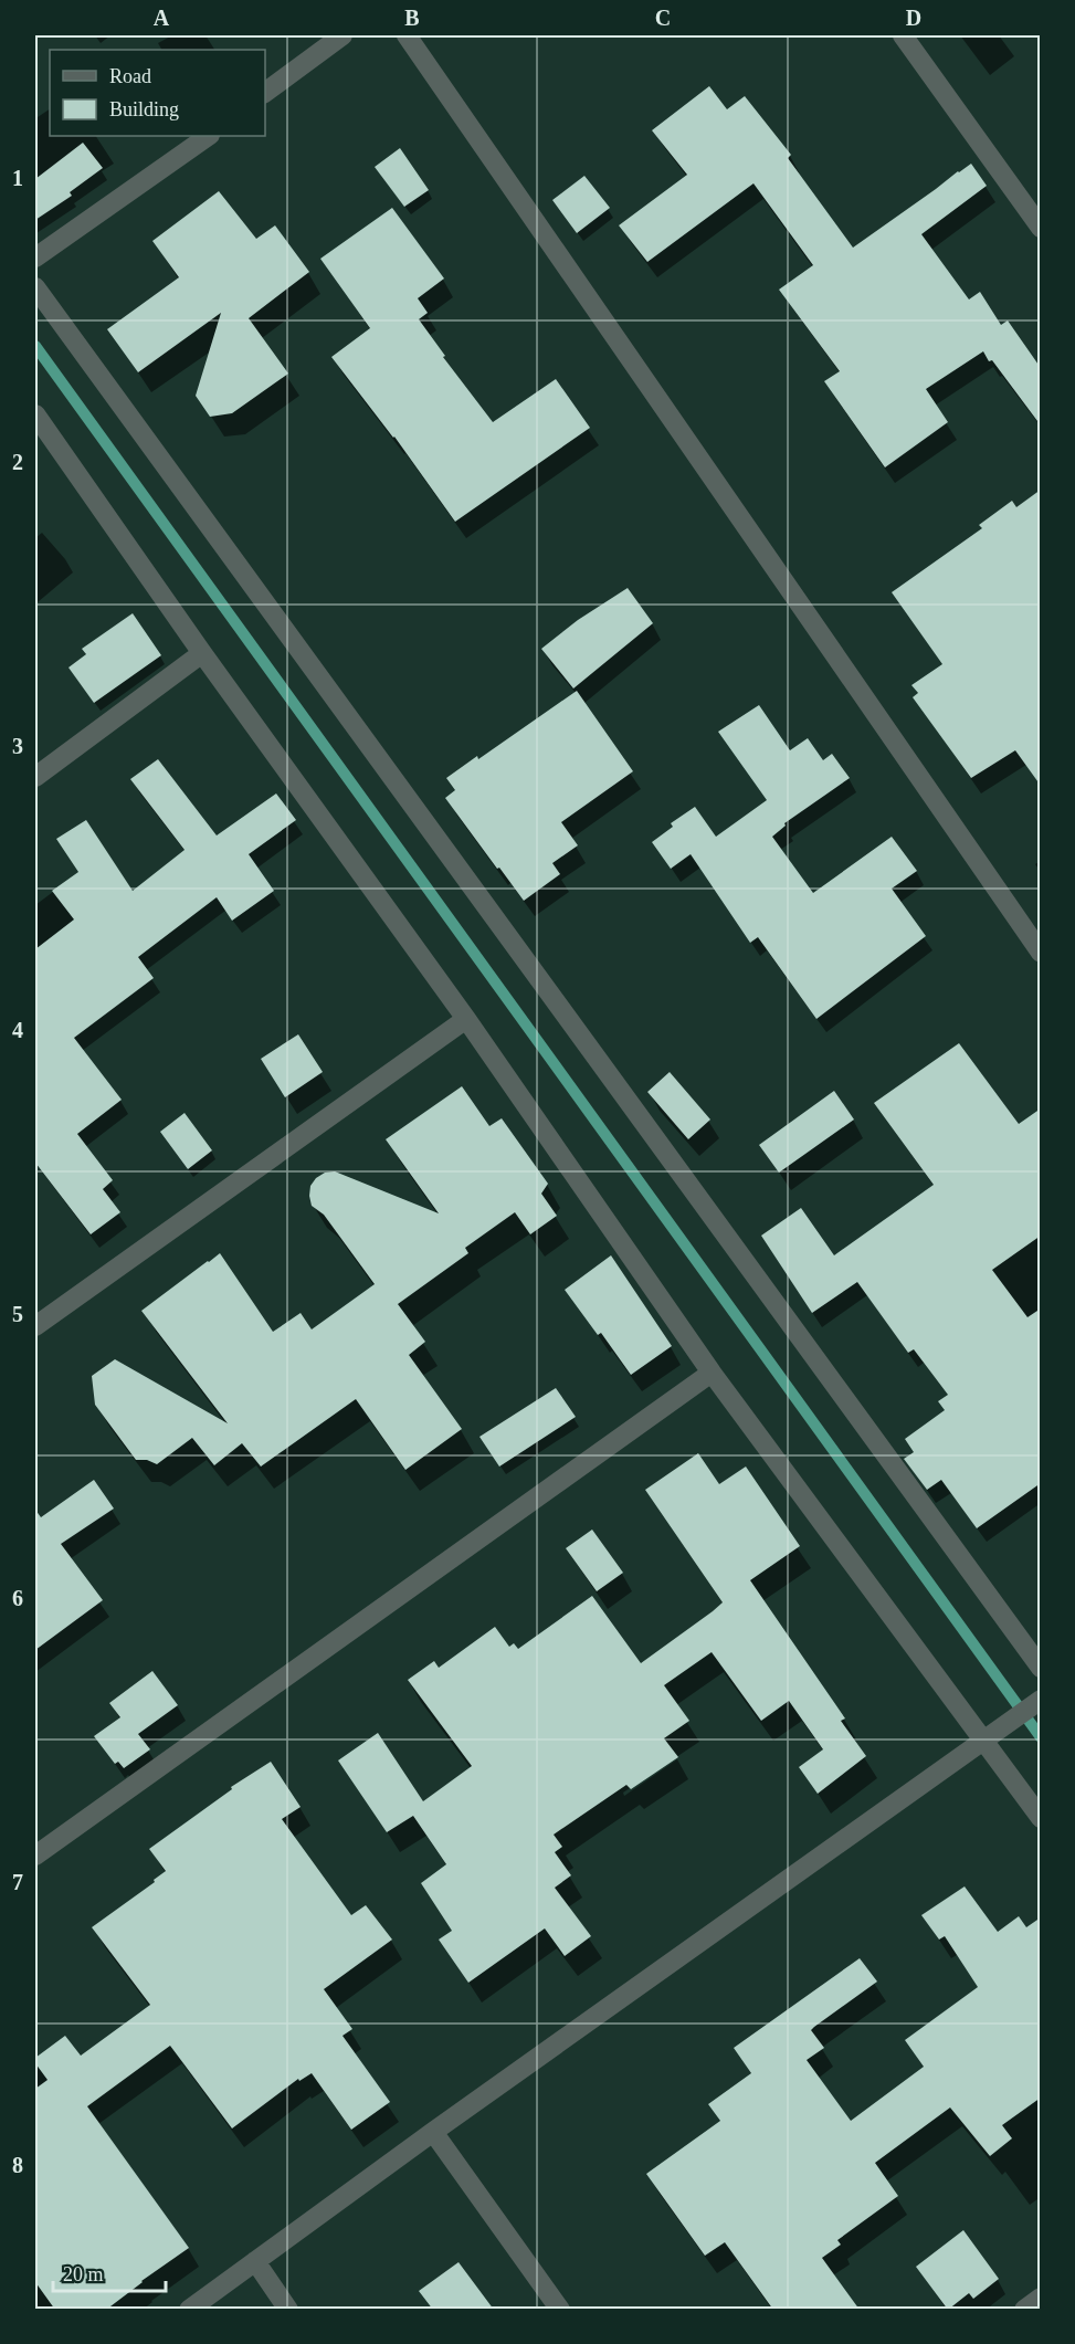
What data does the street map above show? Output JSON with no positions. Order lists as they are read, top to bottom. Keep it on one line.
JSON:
{"legend":["Road","Building"],"scale_bar":"20 m","grid":{"columns":["A","B","C","D"],"rows":["1","2","3","4","5","6","7","8"]}}
